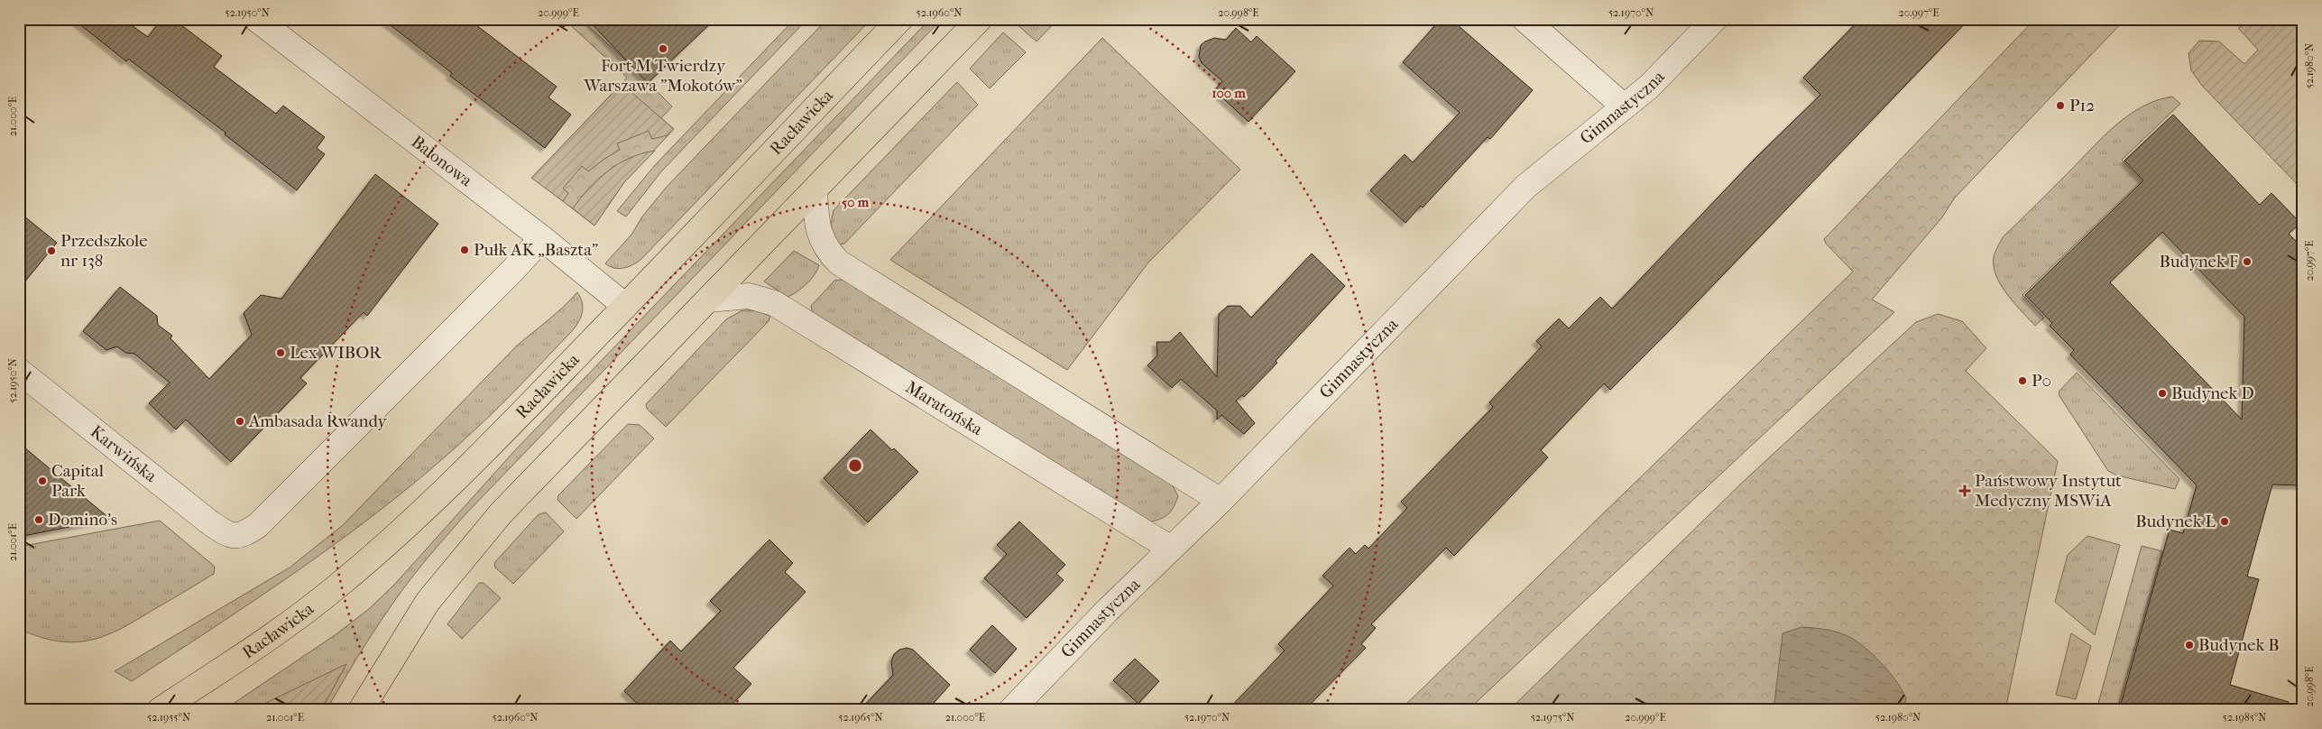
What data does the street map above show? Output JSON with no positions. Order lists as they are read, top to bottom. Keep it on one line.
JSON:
{"streets":{"main road":["Racławicka"],"street":["Gimnastyczna","Balonowa","Maratońska","Karwińska"]},"crossings":[["Gimnastyczna","Maratońska"],["Racławicka","Balonowa"],["Balonowa","Karwińska"]],"places":{"other":["Fort M Twierdzy Warszawa \"Mokotów\"","P12","Pułk AK „Baszta”","Przedszkole nr 138","Budynek F","Lex WIBOR","P0","Budynek D","Ambasada Rwandy","Capital Park","Domino's","Budynek Ł","Budynek B"],"health":["Państwowy Instytut Medyczny MSWiA"]},"coordinates":["52.1950°N","20.999°E","52.1960°N","20.998°E","52.1970°N","20.997°E","52.1980°N","21.000°E","21.001°E","52.1955°N","52.1965°N","52.1975°N","52.1985°N"],"rings":["100 m","50 m"]}
